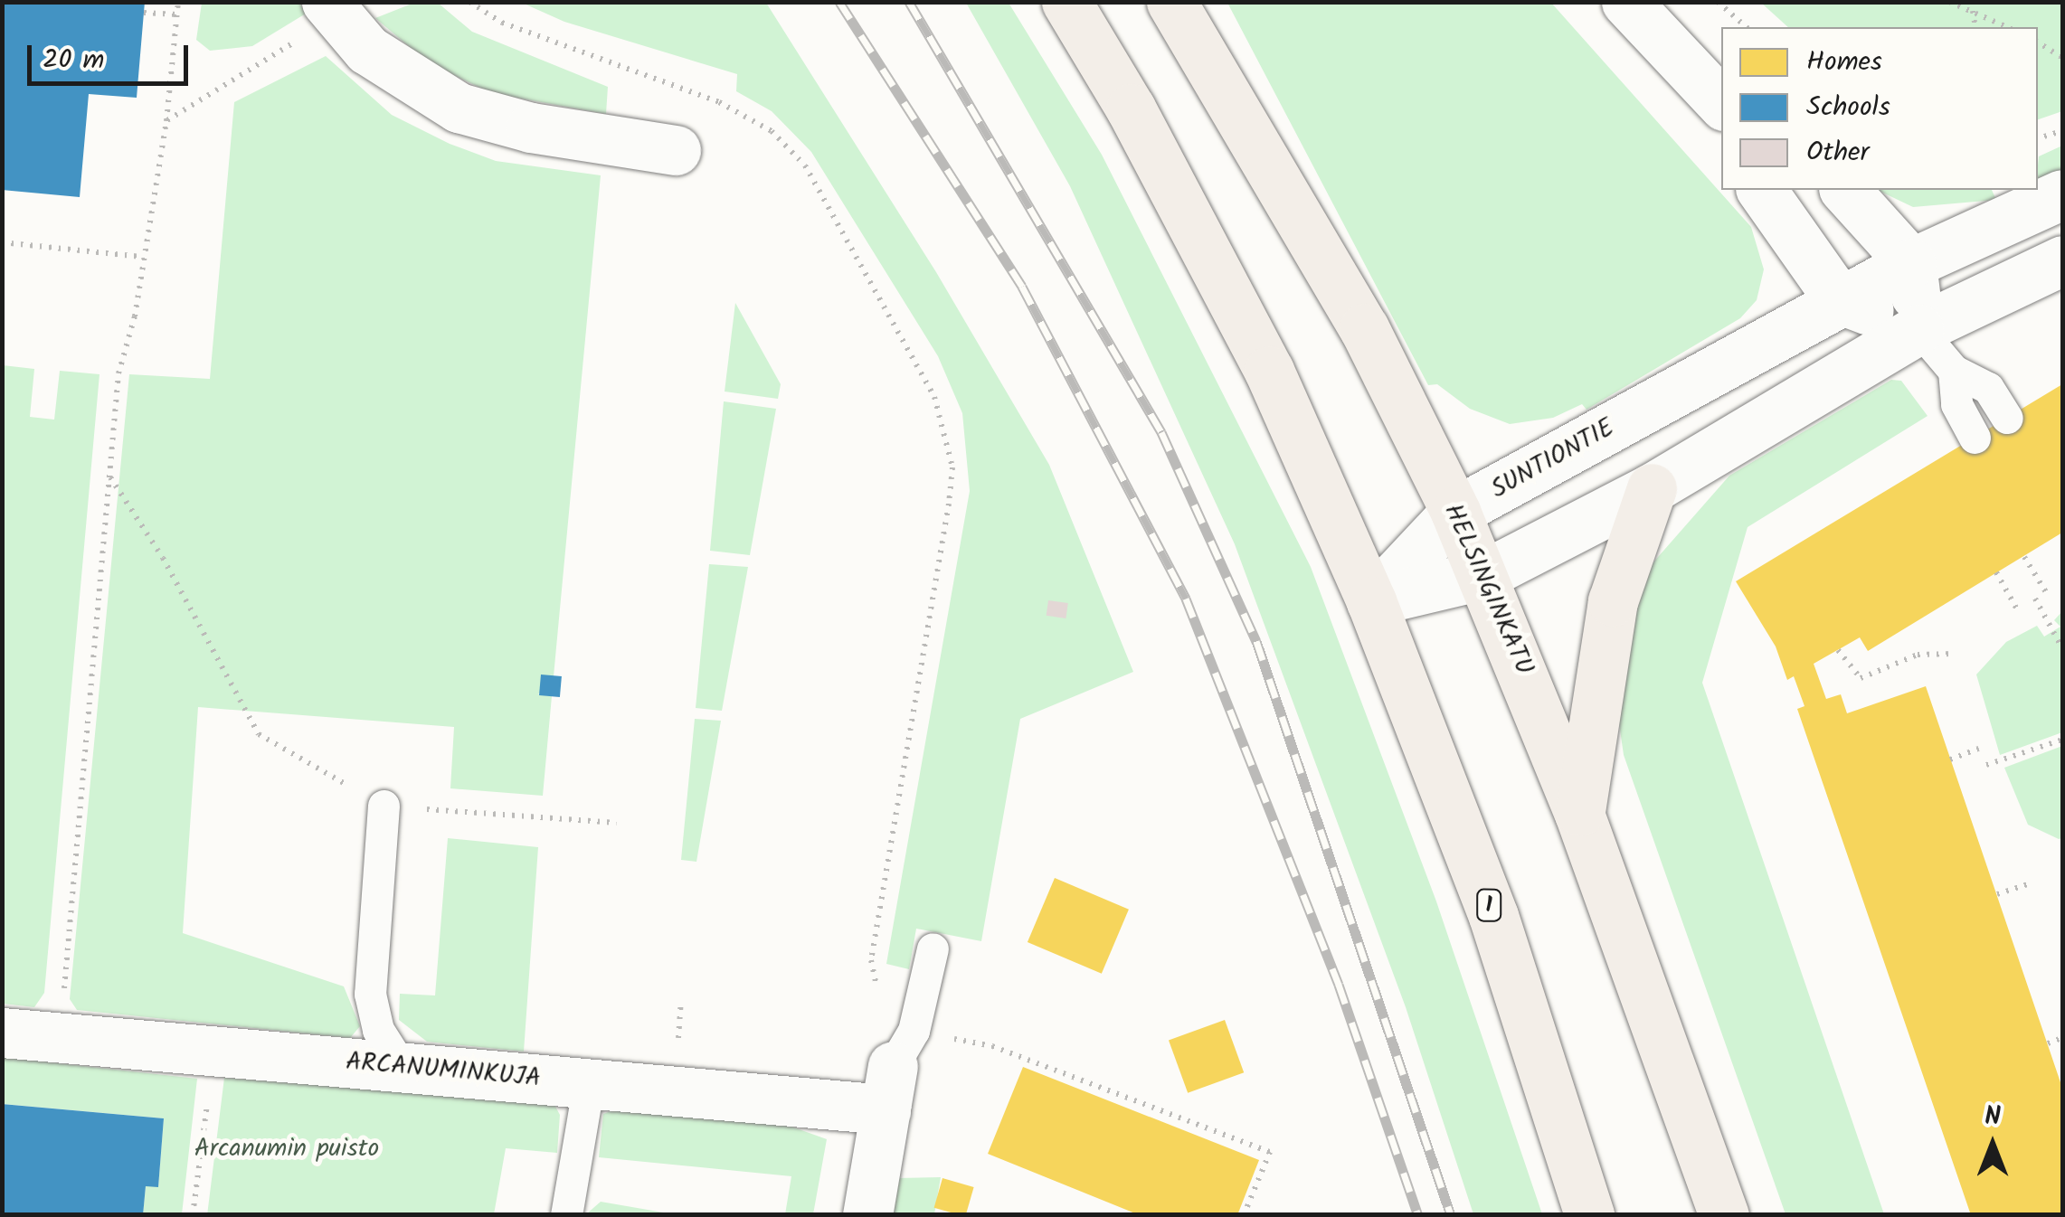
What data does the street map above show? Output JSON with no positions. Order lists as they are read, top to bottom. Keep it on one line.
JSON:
{"streets":{"main road":["HELSINGINKATU","1"],"street":["SUNTIONTIE","ARCANUMINKUJA"]},"crossings":[["SUNTIONTIE","HELSINGINKATU"],["SUNTIONTIE","1"]],"parks":["Arcanumin puisto"],"legend":["Homes","Schools","Other"],"scale_bar":"20 m","north":"top"}
